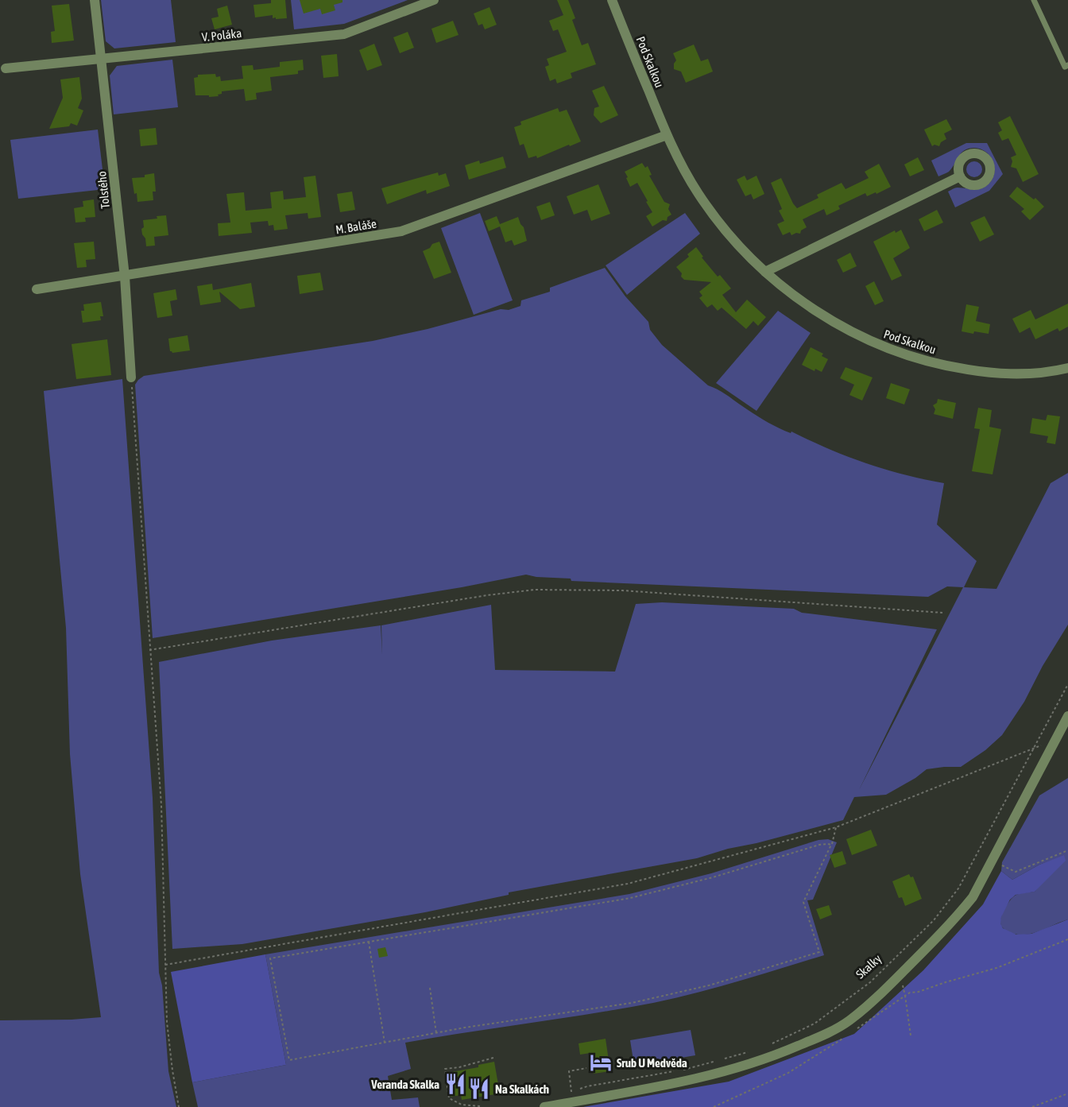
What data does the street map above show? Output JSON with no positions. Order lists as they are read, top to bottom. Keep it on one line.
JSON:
{"streets":{"street":["V. Poláka","Pod Skalkou","Tolstého","M. Baláše"],"path":["Skalky"]},"crossings":[["V. Poláka","Tolstého"],["Pod Skalkou","M. Baláše"],["Tolstého","M. Baláše"]],"places":{"hotel":["Srub U Medvěda"],"restaurant":["Veranda Skalka","Na Skalkách"]}}
